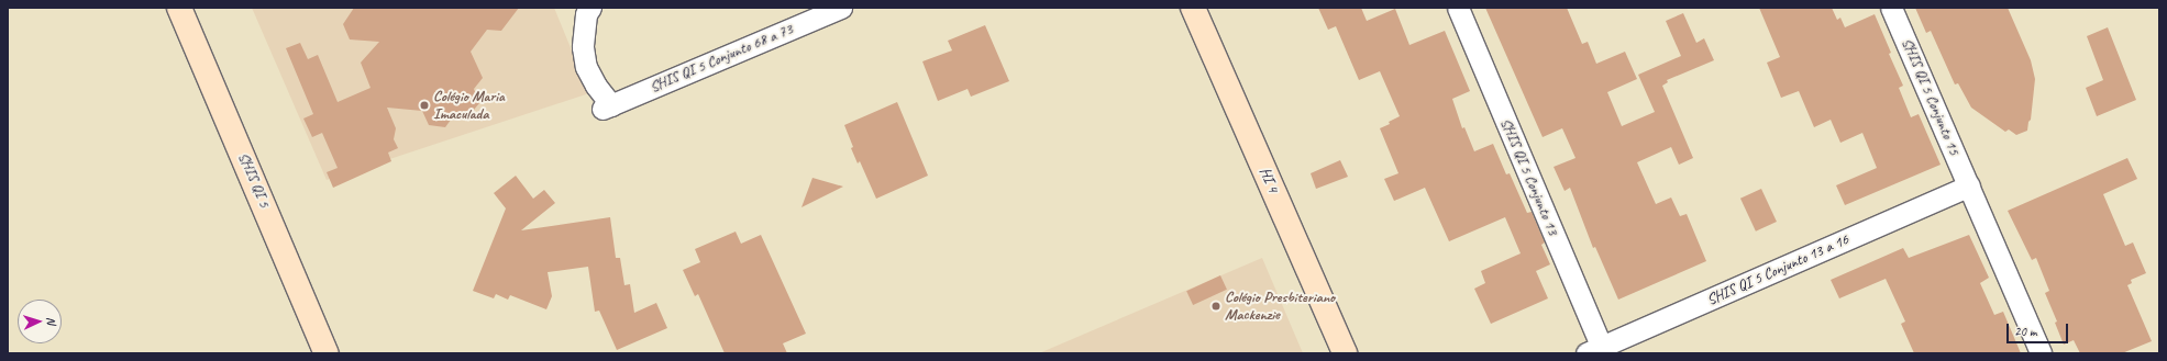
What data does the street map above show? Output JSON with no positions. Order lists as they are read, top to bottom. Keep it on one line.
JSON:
{"streets":{"street":["SHIS QI 5 Conjunto 68 a 73","SHIS QI 5 Conjunto 15","SHIS QI 5 Conjunto 13","SHIS QI 5","HI 4","SHIS QI 5 Conjunto 13 a 16"]},"crossings":[["SHIS QI 5 Conjunto 15","SHIS QI 5 Conjunto 13 a 16"],["SHIS QI 5 Conjunto 13","SHIS QI 5 Conjunto 13 a 16"]],"places":["Colégio Maria Imaculada","Colégio Presbiteriano Mackenzie"],"scale_bar":"20 m","north":"right"}
